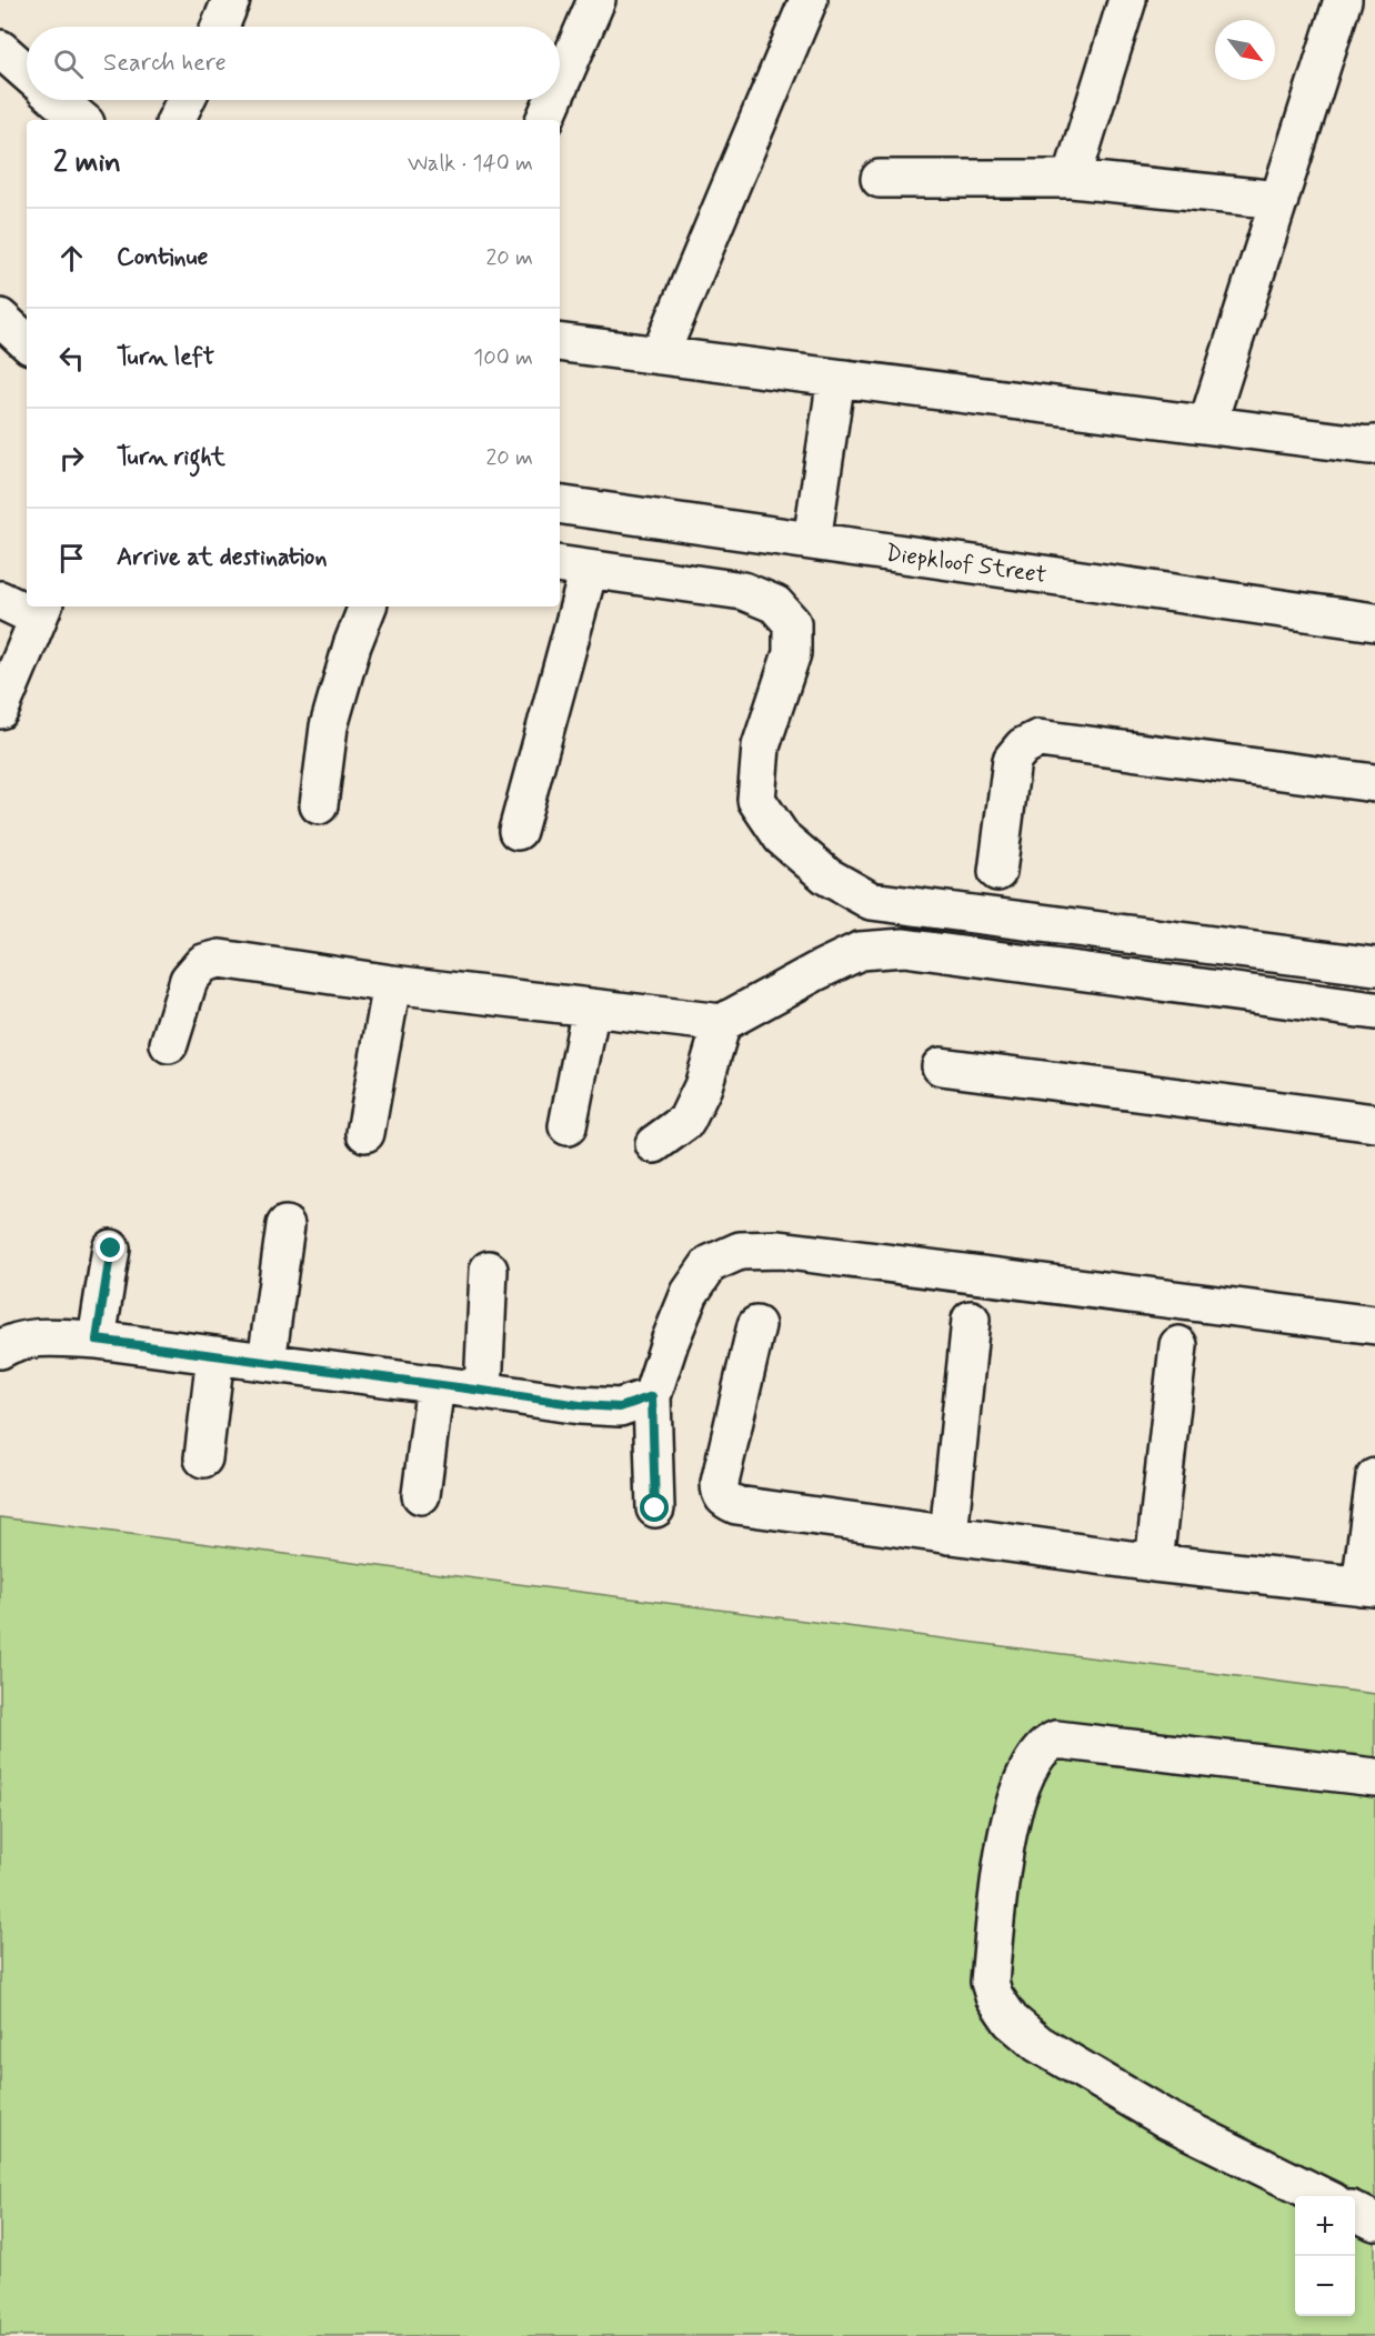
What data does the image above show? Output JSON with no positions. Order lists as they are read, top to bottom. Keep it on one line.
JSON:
{"streets":{"street":["Diepkloof Street"]},"north":"bottom right","page":{"search":"Search here","heading":["2 min","Walk · 140 m"],"list":[["Continue","20 m"],["Turn left","100 m"],["Turn right","20 m"],"Arrive at destination"],"map_buttons":["+","−"]}}
